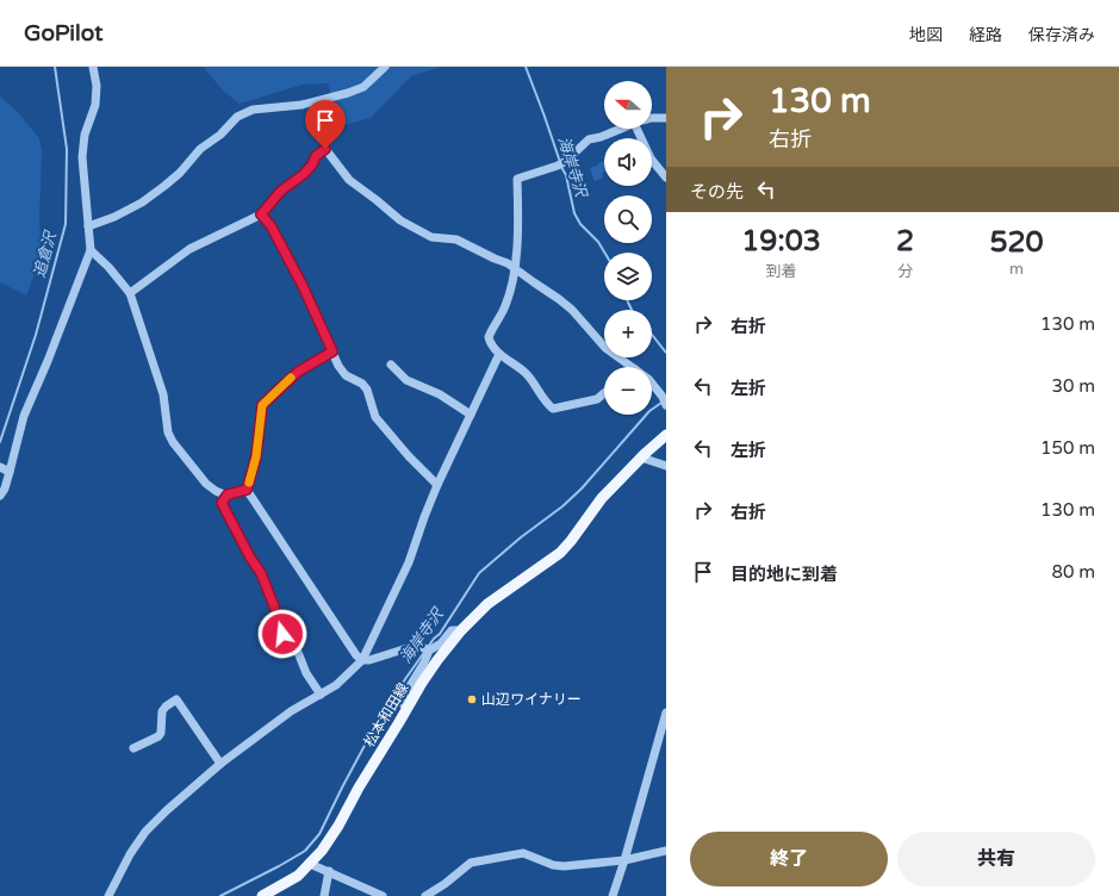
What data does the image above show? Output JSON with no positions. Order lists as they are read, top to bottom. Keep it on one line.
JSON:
{"streets":{"main road":["松本和田線"]},"water":["海岸寺沢","追倉沢"],"places":["山辺ワイナリー"],"north":"left","page":{"header":"GoPilot","nav":["地図","経路","保存済み"],"turn":["130 m","右折"],"map_buttons":["+","−"],"then":"その先","eta":["19:03","到着","2","分","520","m"],"list":[{"name":"右折","value":"130 m"},{"name":"左折","value":"30 m"},{"name":"左折","value":"150 m"},{"name":"右折","value":"130 m"},{"name":"目的地に到着","value":"80 m"}],"buttons":["終了","共有"]}}
